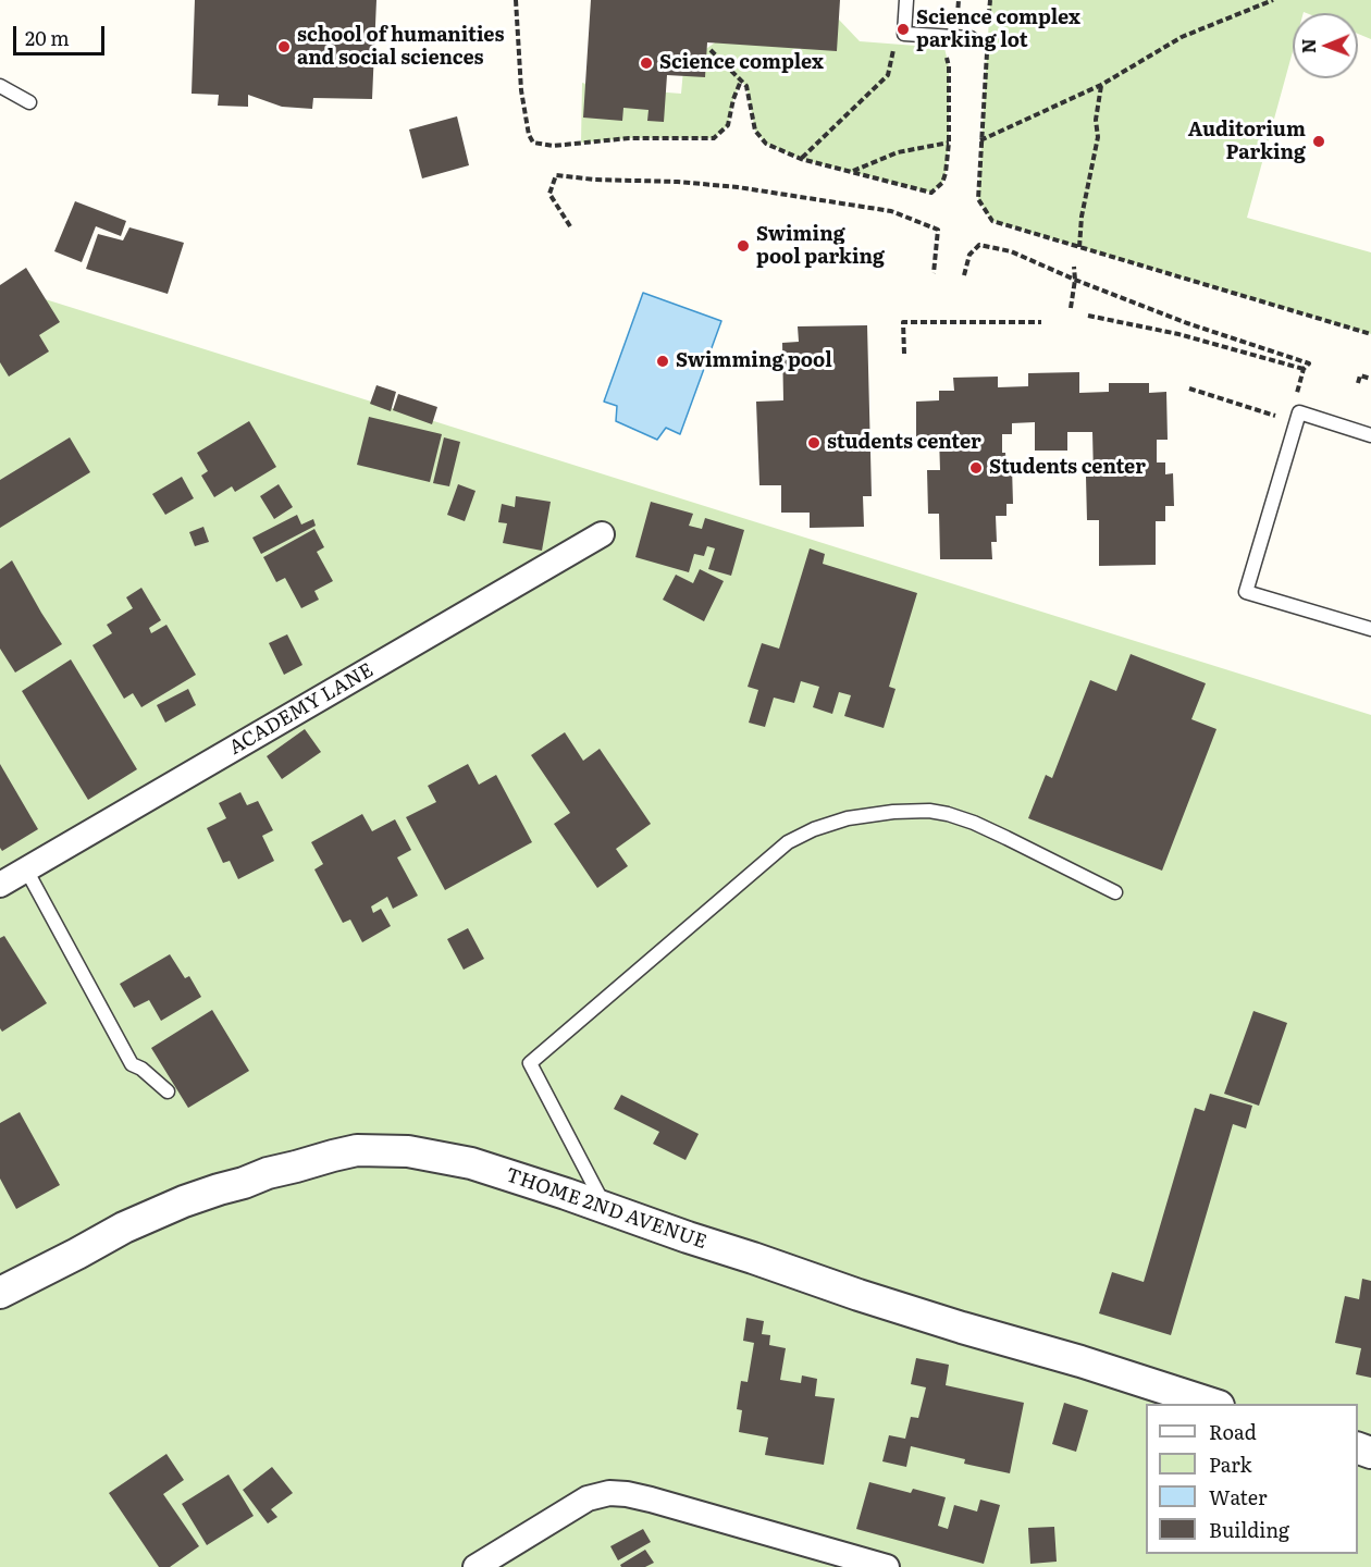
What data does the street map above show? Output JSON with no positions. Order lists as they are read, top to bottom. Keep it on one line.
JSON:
{"streets":{"street":["ACADEMY LANE","THOME 2ND AVENUE"]},"places":["Science complex parking lot","school of humanities and social sciences","Science complex","Auditorium Parking","Swiming pool parking","Swimming pool","students center","Students center"],"legend":["Road","Park","Water","Building"],"scale_bar":"20 m","north":"left"}
